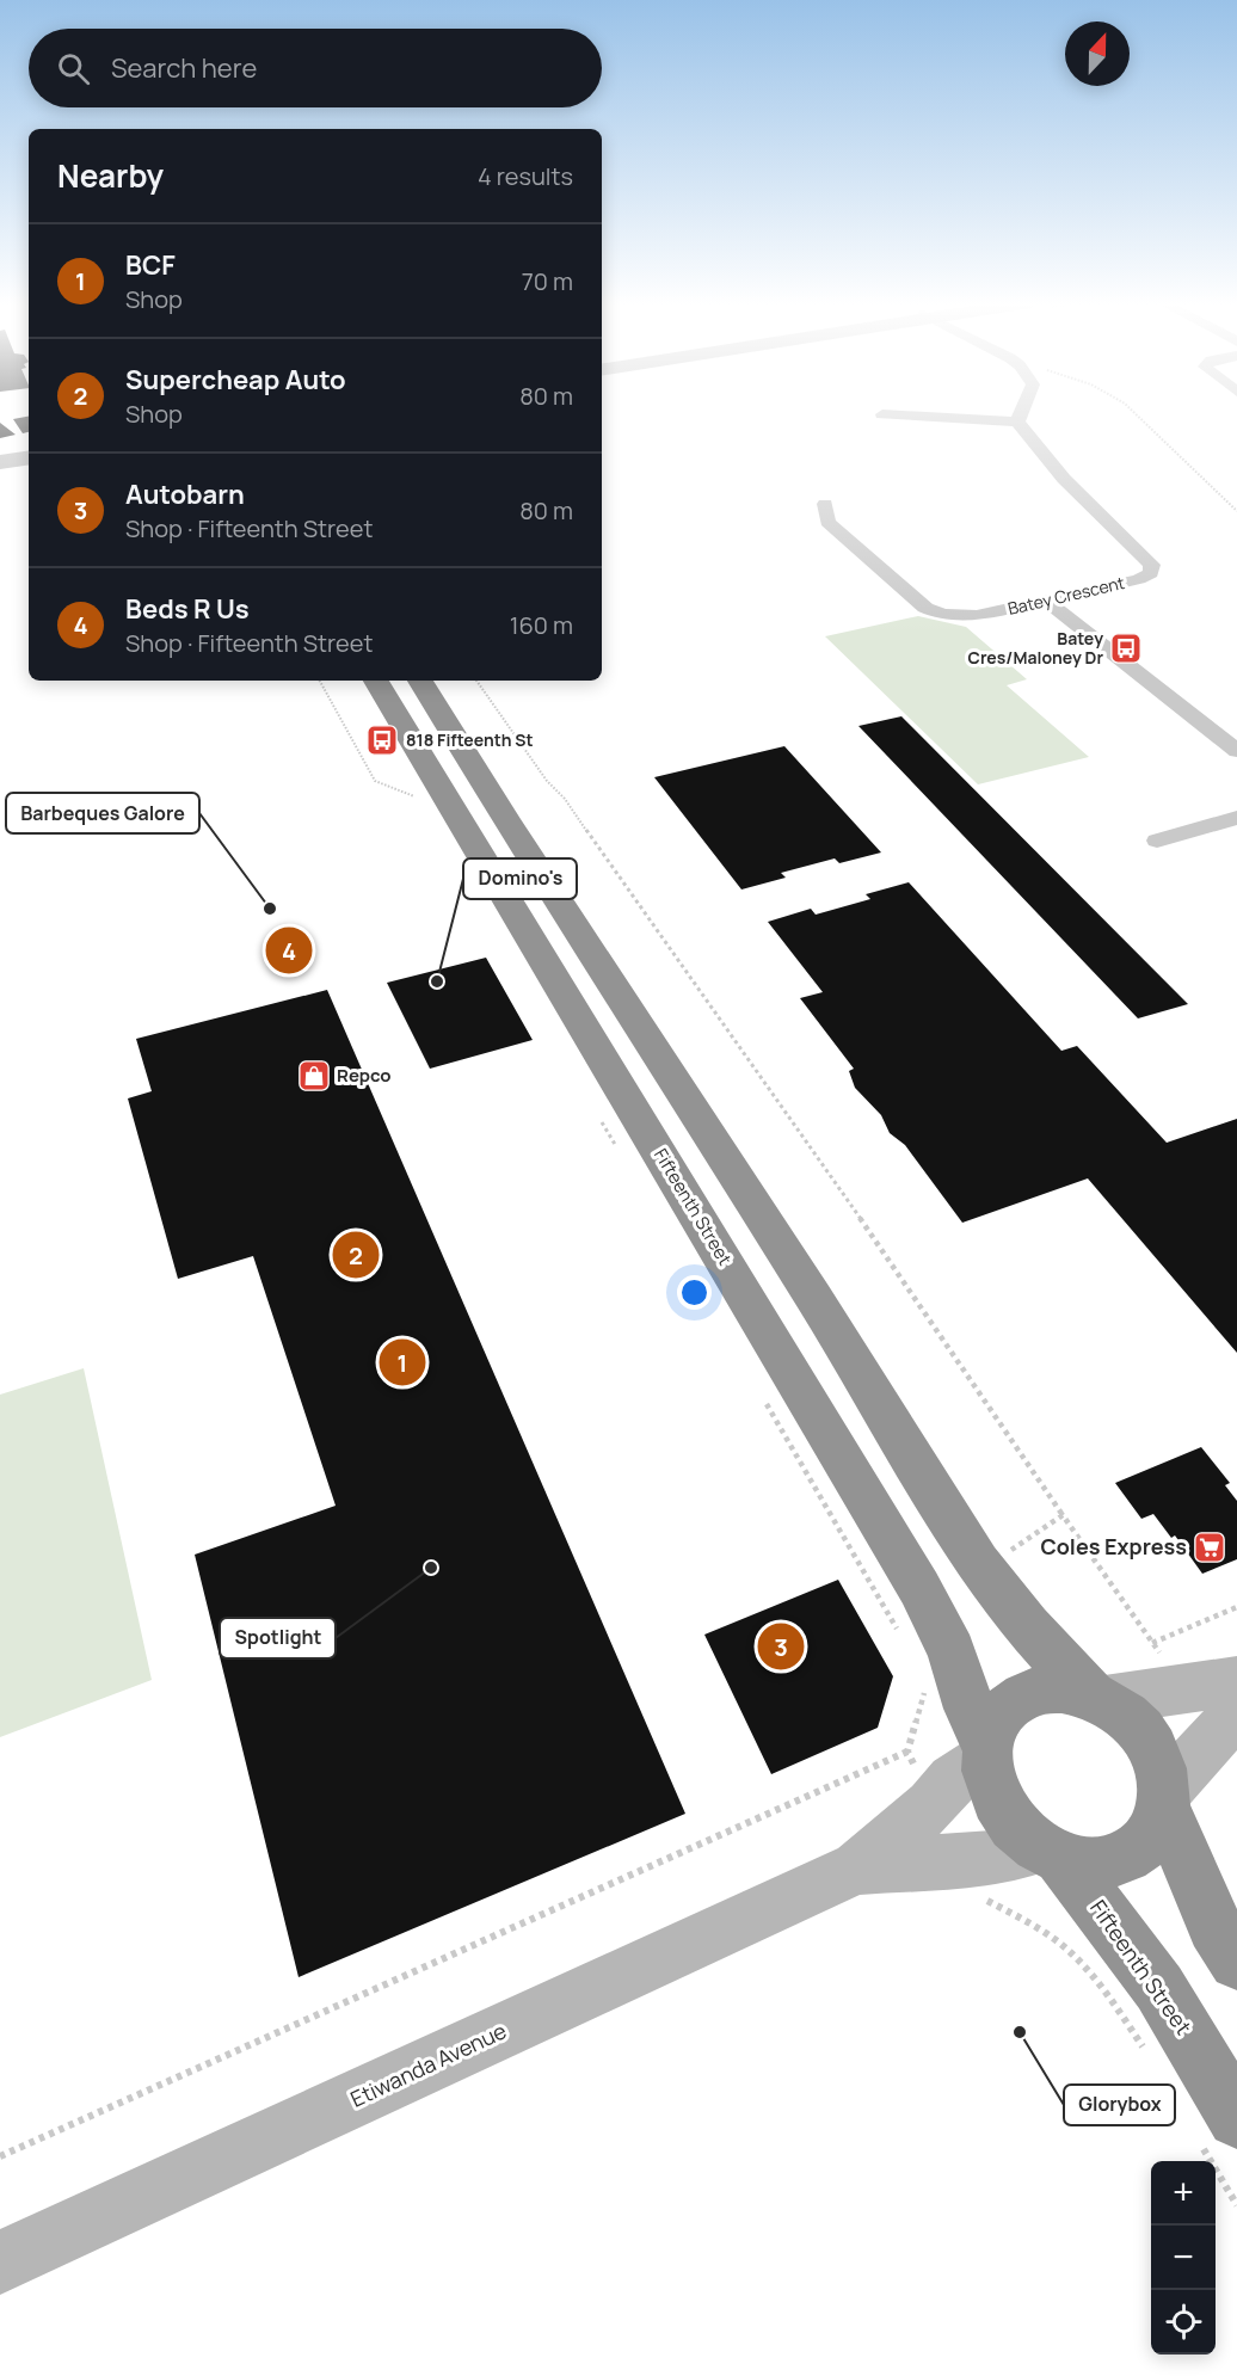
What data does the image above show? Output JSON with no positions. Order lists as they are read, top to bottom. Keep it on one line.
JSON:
{"streets":{"highway":["Fifteenth Street"],"street":["Batey Crescent","Etiwanda Avenue"]},"crossings":[["Fifteenth Street","Etiwanda Avenue"]],"places":{"bus stop":["Batey Cres/Maloney Dr","818 Fifteenth St"],"other":["Barbeques Galore","Domino's","Spotlight","Glorybox"],"shop":["Repco"],"supermarket":["Coles Express"]},"north":"top","page":{"search":"Search here","heading":["Nearby","4 results"],"list":[{"mark":"1","name":"BCF","note":"Shop","value":"70 m"},{"mark":"2","name":"Supercheap Auto","note":"Shop","value":"80 m"},{"mark":"3","name":"Autobarn","note":"Shop · Fifteenth Street","value":"80 m"},{"mark":"4","name":"Beds R Us","note":"Shop · Fifteenth Street","value":"160 m"}],"pins":["4","2","1","3"],"map_buttons":["+","−"]}}
